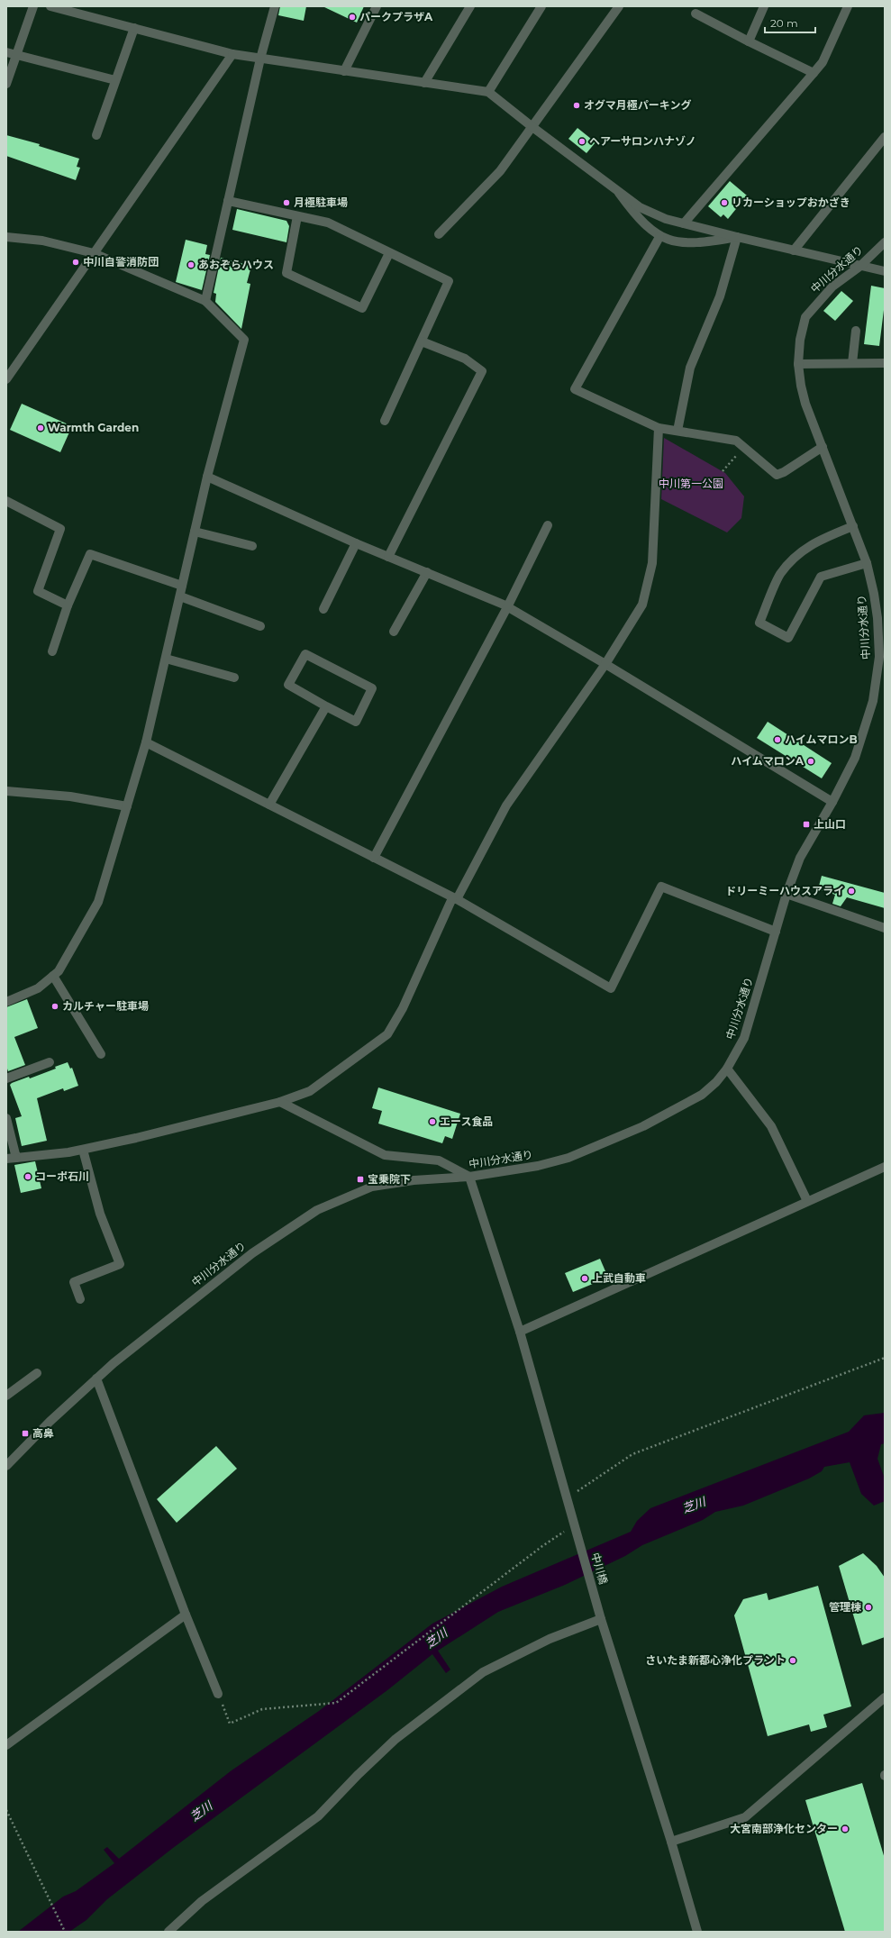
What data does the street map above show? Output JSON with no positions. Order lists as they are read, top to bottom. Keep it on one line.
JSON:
{"streets":{"street":["中川分水通り","中川橋"]},"crossings":[["中川分水通り","中川橋"]],"water":["芝川"],"parks":["中川第一公園"],"places":{"other":["パークプラザA","オグマ月極パーキング","ヘアーサロンハナゾノ","月極駐車場","リカーショップおかざき","中川自警消防団","あおぞらハウス","Warmth Garden","ハイムマロンB","ハイムマロンA","ドリーミーハウスアライ","カルチャー駐車場","エース食品","コーポ石川","上武自動車","管理棟","さいたま新都心浄化プラント","大宮南部浄化センター"],"transit":["上山口","宝乗院下","高鼻"]},"scale_bar":"20 m"}
